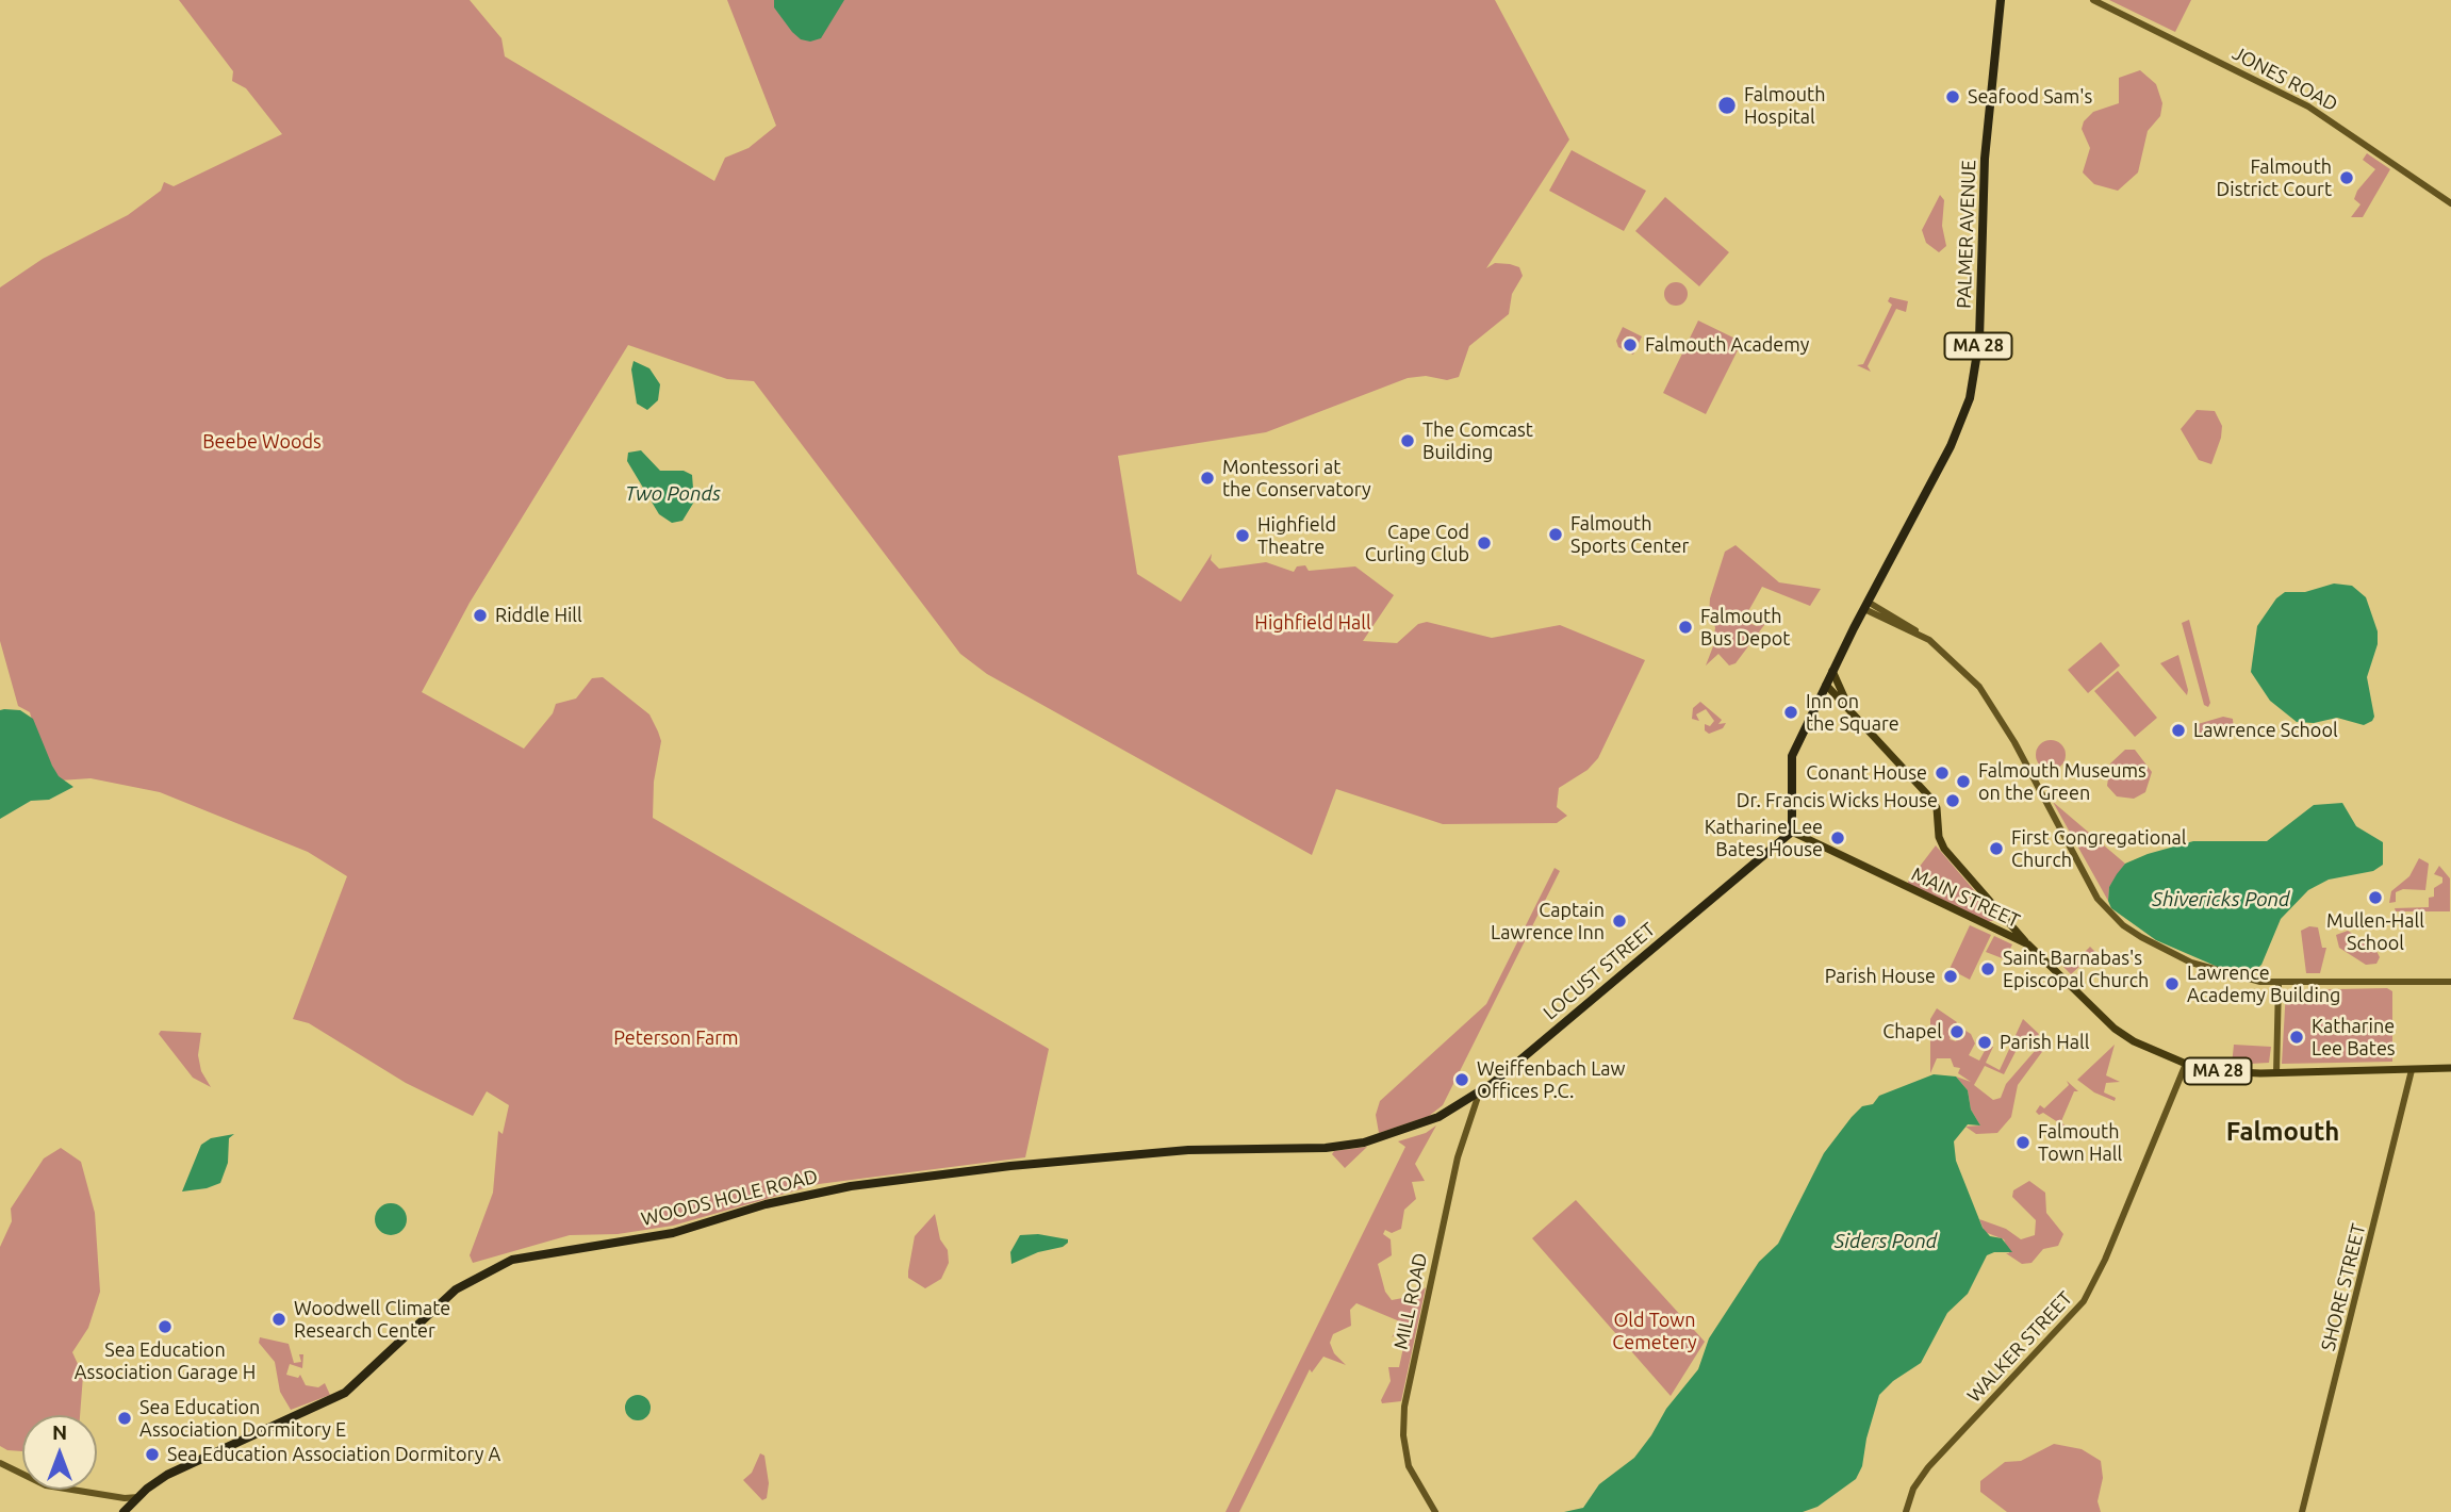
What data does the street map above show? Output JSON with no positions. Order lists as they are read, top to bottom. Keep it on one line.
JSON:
{"streets":{"highway":["PALMER AVENUE","MA 28","LOCUST STREET","WOODS HOLE ROAD"],"main road":["MAIN STREET"],"street":["JONES ROAD","SHORE STREET","MILL ROAD","WALKER STREET"]},"crossings":[["PALMER AVENUE","MA 28"],["MA 28","MAIN STREET"],["MA 28","LOCUST STREET"],["MAIN STREET","LOCUST STREET"],["MAIN STREET","SHORE STREET"],["MAIN STREET","WALKER STREET"],["LOCUST STREET","WOODS HOLE ROAD"],["LOCUST STREET","MILL ROAD"]],"districts":["Falmouth"],"water":["Two Ponds","Shivericks Pond","Siders Pond"],"parks":["Beebe Woods","Highfield Hall","Peterson Farm","Old Town Cemetery"],"places":["Seafood Sam's","Falmouth Hospital","Falmouth District Court","Falmouth Academy","The Comcast Building","Montessori at the Conservatory","Falmouth Sports Center","Highfield Theatre","Cape Cod Curling Club","Riddle Hill","Falmouth Bus Depot","Inn on the Square","Lawrence School","Conant House","Falmouth Museums on the Green","Dr. Francis Wicks House","Katharine Lee Bates House","First Congregational Church","Mullen-Hall School","Captain Lawrence Inn","Saint Barnabas's Episcopal Church","Parish House","Lawrence Academy Building","Chapel","Katharine Lee Bates","Parish Hall","Weiffenbach Law Offices P.C.","Falmouth Town Hall","Woodwell Climate Research Center","Sea Education Association Garage H","Sea Education Association Dormitory E","Sea Education Association Dormitory A"],"north":"top"}
